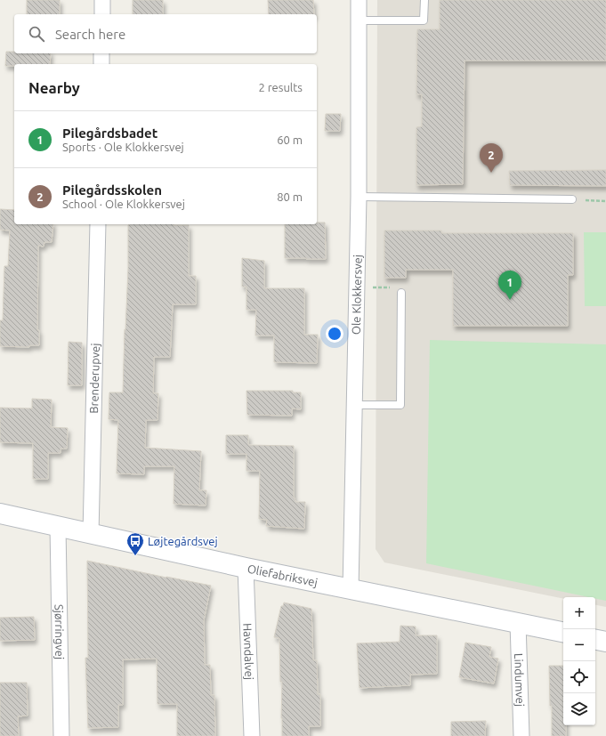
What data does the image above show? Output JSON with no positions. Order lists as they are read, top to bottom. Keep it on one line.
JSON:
{"streets":{"street":["Ole Klokkersvej","Brenderupvej","Oliefabriksvej","Sjørringvej","Havndalvej","Lindumvej"]},"crossings":[["Ole Klokkersvej","Oliefabriksvej"],["Brenderupvej","Oliefabriksvej"],["Oliefabriksvej","Sjørringvej"],["Oliefabriksvej","Havndalvej"],["Oliefabriksvej","Lindumvej"]],"places":{"bus stop":["Løjtegårdsvej"]},"page":{"search":"Search here","heading":["Nearby","2 results"],"list":[{"mark":"1","name":"Pilegårdsbadet","note":"Sports · Ole Klokkersvej","value":"60 m"},{"mark":"2","name":"Pilegårdsskolen","note":"School · Ole Klokkersvej","value":"80 m"}],"pins":["2","1"],"map_buttons":["+","−"]}}
